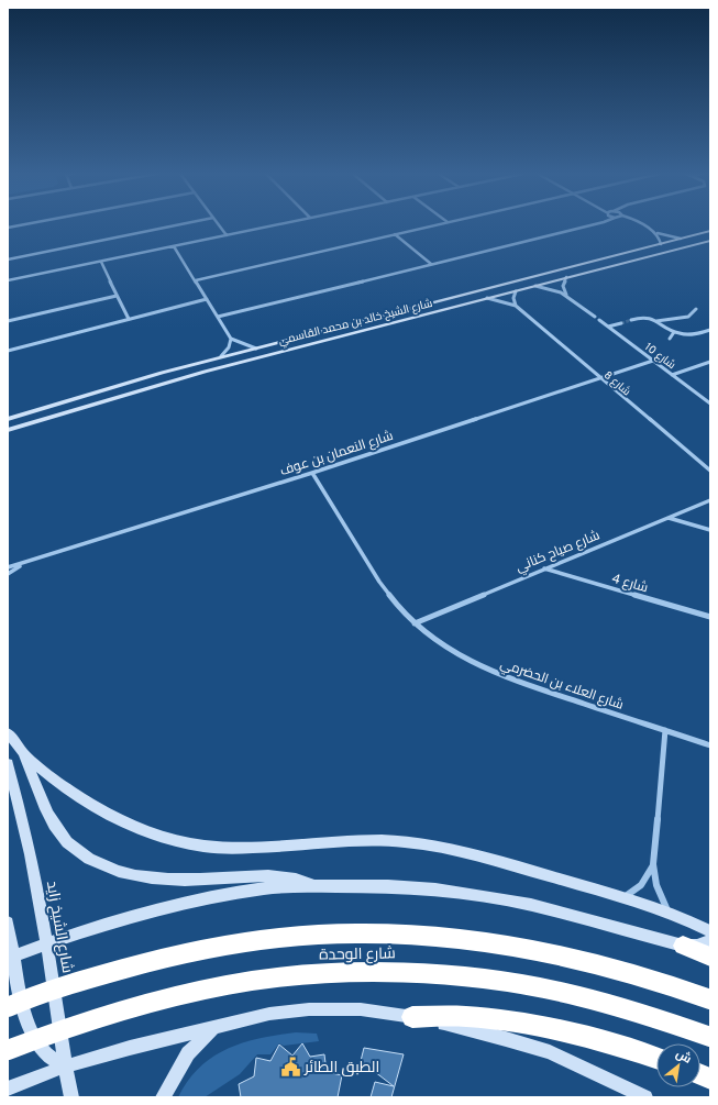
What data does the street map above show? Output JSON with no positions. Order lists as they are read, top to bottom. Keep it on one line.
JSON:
{"streets":{"highway":["شارع الوحدة"],"street":["شارع الشيخ خالد بن محمد القاسمي","شارع 10","شارع 8","شارع النعمان بن عوف","شارع صياح كناني","شارع 4","شارع العلاء بن الحضرمي","شارع الشيخ زايد"]},"crossings":[["شارع الشيخ خالد بن محمد القاسمي","شارع 8"],["شارع 10","شارع النعمان بن عوف"],["شارع 8","شارع النعمان بن عوف"],["شارع النعمان بن عوف","شارع العلاء بن الحضرمي"],["شارع صياح كناني","شارع 4"],["شارع صياح كناني","شارع العلاء بن الحضرمي"]],"places":{"public building":["الطبق الطائر"]},"north":"top right"}
